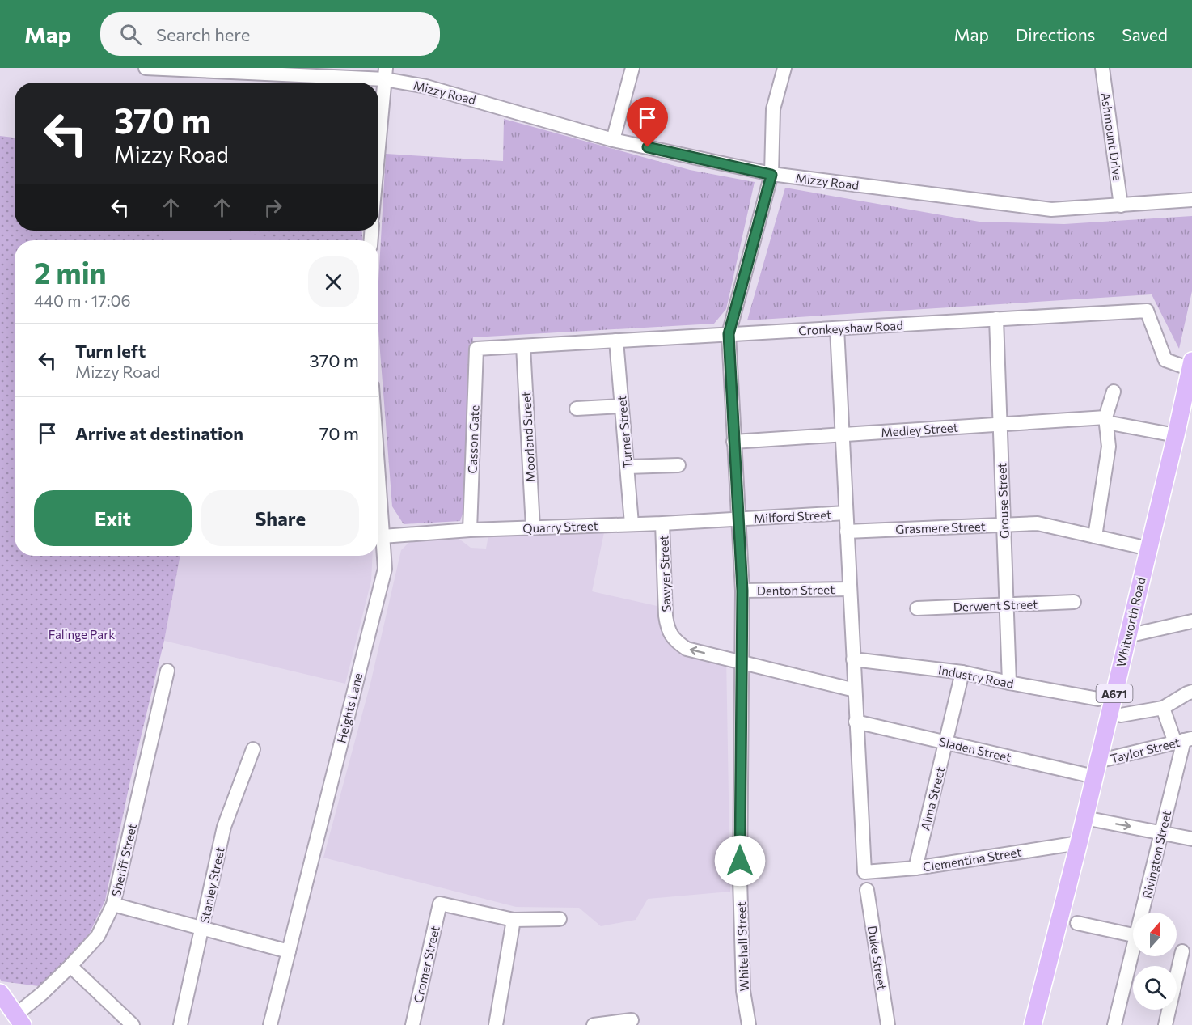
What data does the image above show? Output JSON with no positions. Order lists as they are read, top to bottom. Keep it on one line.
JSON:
{"streets":{"main road":["Whitworth Road","A671"],"street":["Mizzy Road","Ashmount Drive","Cronkeyshaw Road","Medley Street","Turner Street","Moorland Street","Casson Gate","Grouse Street","Milford Street","Quarry Street","Grasmere Street","Sawyer Street","Denton Street","Derwent Street","Industry Road","Heights Lane","Sladen Street","Taylor Street","Alma Street","Rivington Street","Clementina Street","Sheriff Street","Stanley Street","Whitehall Street","Duke Street","Cromer Street"]},"crossings":[["Mizzy Road","Ashmount Drive"],["Mizzy Road","Whitehall Street"],["Cronkeyshaw Road","Turner Street"],["Cronkeyshaw Road","Moorland Street"],["Cronkeyshaw Road","Casson Gate"],["Cronkeyshaw Road","Grouse Street"],["Cronkeyshaw Road","Whitworth Road"],["Cronkeyshaw Road","Whitehall Street"],["Medley Street","Grouse Street"],["Medley Street","Whitehall Street"],["Turner Street","Quarry Street"],["Moorland Street","Quarry Street"],["Casson Gate","Quarry Street"],["Grouse Street","Grasmere Street"],["Grouse Street","Derwent Street"],["Grouse Street","Industry Road"],["Milford Street","Quarry Street"],["Milford Street","Whitehall Street"],["Quarry Street","Sawyer Street"],["Quarry Street","Heights Lane"],["Quarry Street","Whitehall Street"],["Grasmere Street","Whitworth Road"],["Sawyer Street","Whitehall Street"],["Denton Street","Whitehall Street"],["Whitworth Road","Sladen Street"],["Whitworth Road","Taylor Street"],["Whitworth Road","Clementina Street"],["Industry Road","Alma Street"],["Sladen Street","Taylor Street"],["Sladen Street","Alma Street"],["Sladen Street","Clementina Street"],["Taylor Street","Rivington Street"],["Alma Street","Clementina Street"]],"one_way":["Sawyer Street"],"parks":["Falinge Park"],"north":"top","page":{"header":"Map","search":"Search here","nav":["Map","Directions","Saved"],"turn":["370 m","Mizzy Road"],"heading":["2 min","440 m · 17:06"],"list":[{"name":"Turn left","note":"Mizzy Road","value":"370 m"},{"name":"Arrive at destination","value":"70 m"}],"buttons":["Exit","Share"]}}
